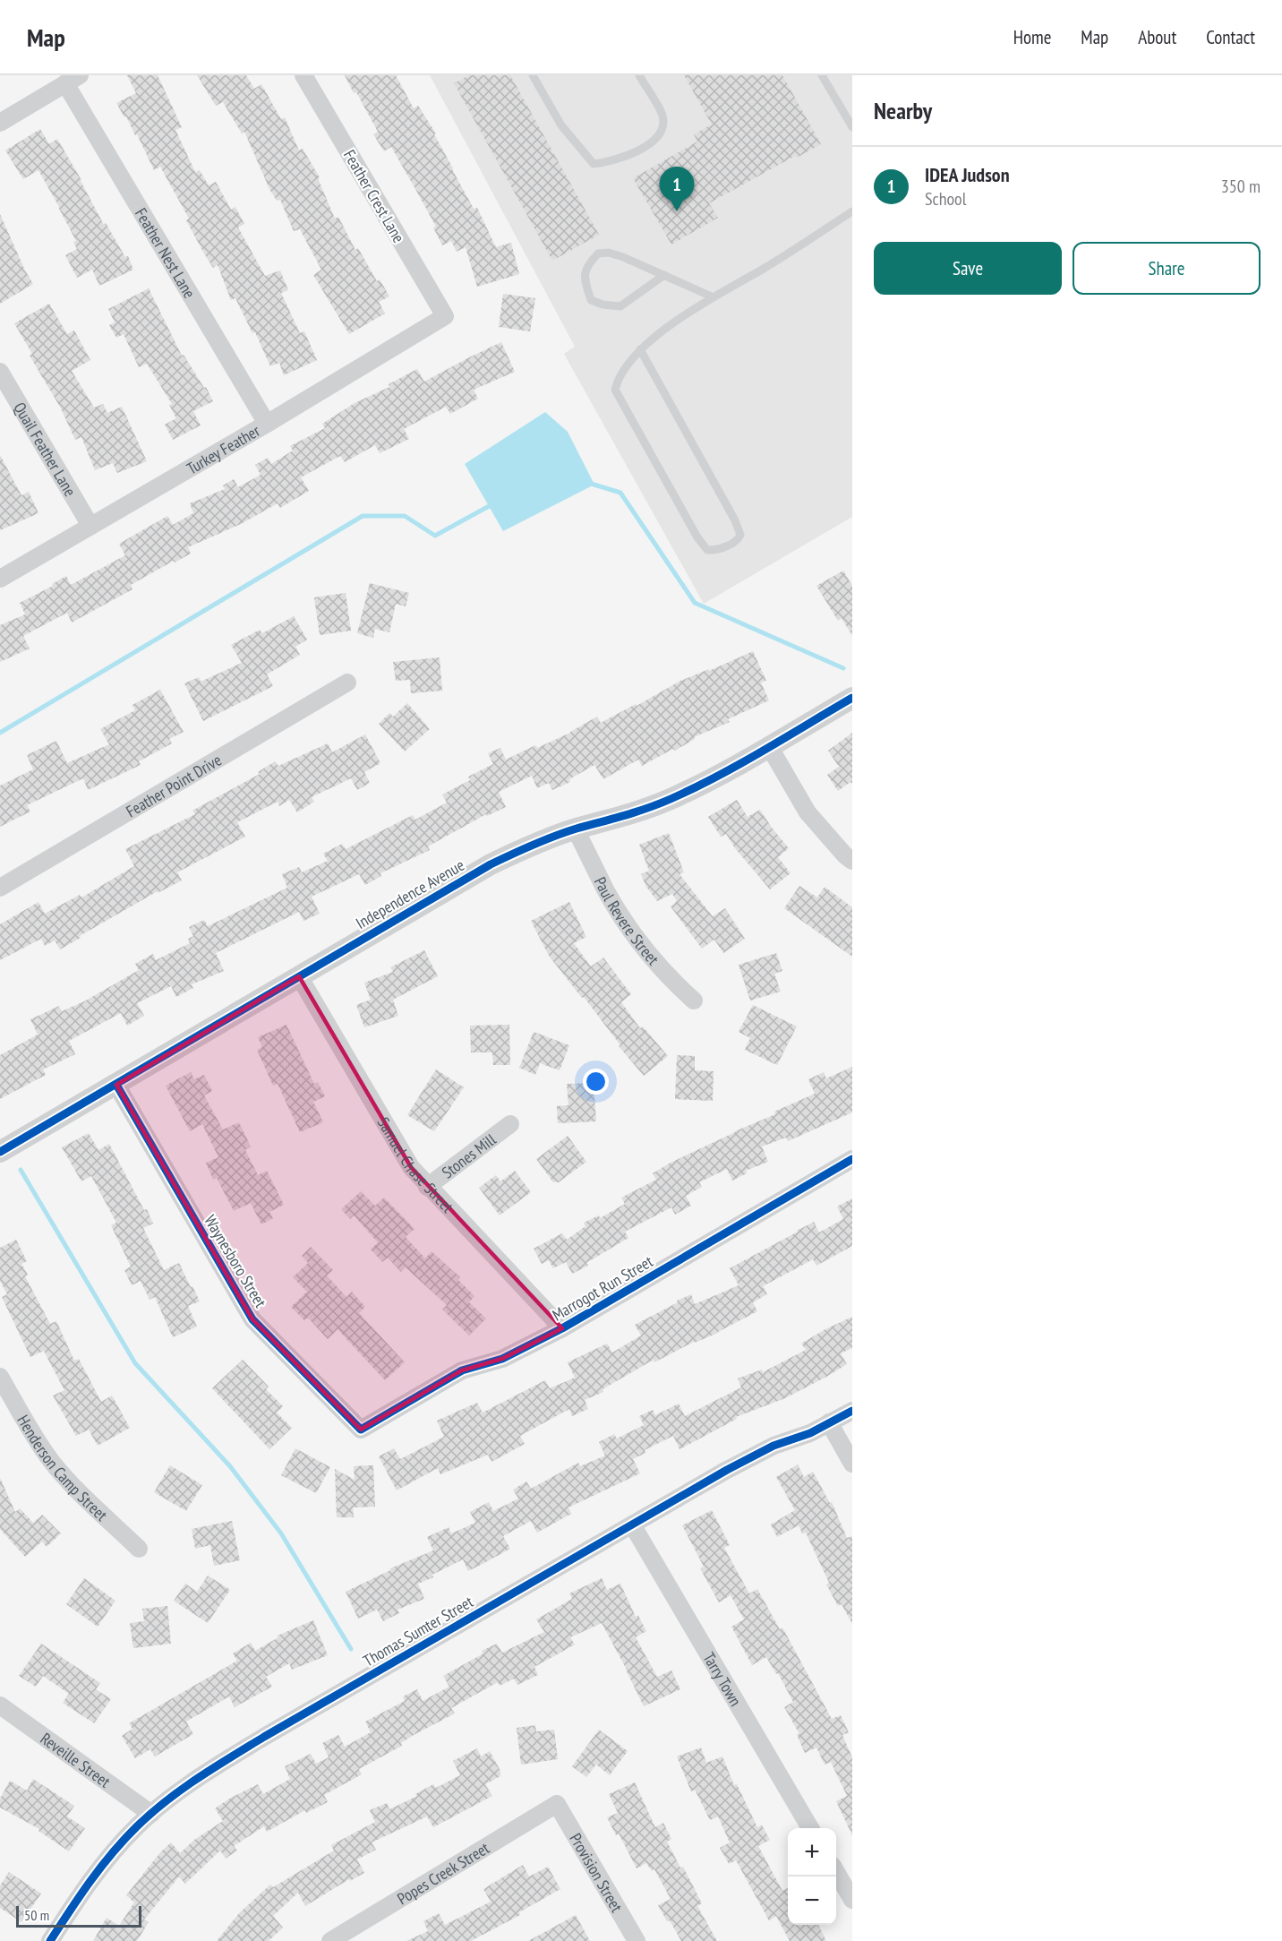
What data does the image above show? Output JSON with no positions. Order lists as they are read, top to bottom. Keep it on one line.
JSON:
{"streets":{"street":["Feather Crest Lane","Feather Nest Lane","Quail Feather Lane","Turkey Feather","Feather Point Drive","Independence Avenue","Paul Revere Street","Stones Mill","Samuel Chase Street","Waynesboro Street","Marrogot Run Street","Henderson Camp Street","Thomas Sumter Street","Tarry Town","Reveille Street","Popes Creek Street","Provision Street"]},"crossings":[["Feather Crest Lane","Turkey Feather"],["Feather Nest Lane","Turkey Feather"],["Quail Feather Lane","Turkey Feather"],["Independence Avenue","Paul Revere Street"],["Independence Avenue","Samuel Chase Street"],["Independence Avenue","Waynesboro Street"],["Stones Mill","Samuel Chase Street"],["Samuel Chase Street","Marrogot Run Street"],["Waynesboro Street","Marrogot Run Street"],["Thomas Sumter Street","Tarry Town"],["Thomas Sumter Street","Reveille Street"],["Popes Creek Street","Provision Street"]],"scale_bar":"50 m","page":{"header":"Map","nav":["Home","Map","About","Contact"],"heading":"Nearby","list":[{"mark":"1","name":"IDEA Judson","note":"School","value":"350 m"}],"pins":"1","buttons":["Save","Share"],"map_buttons":["+","−"],"scale":"50 m"}}
